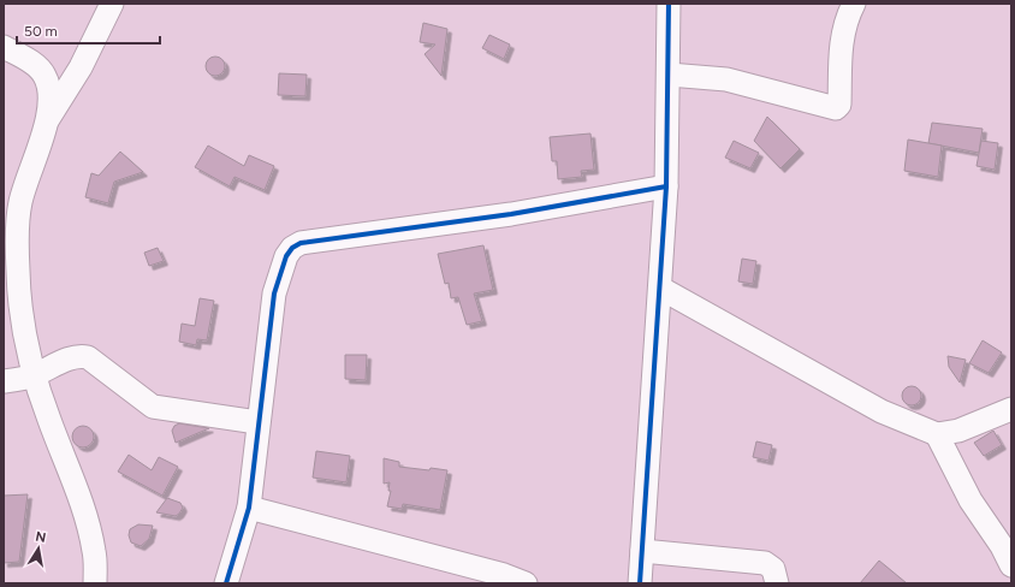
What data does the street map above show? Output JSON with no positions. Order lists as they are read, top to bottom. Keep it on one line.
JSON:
{"scale_bar":"50 m","north":"top"}
